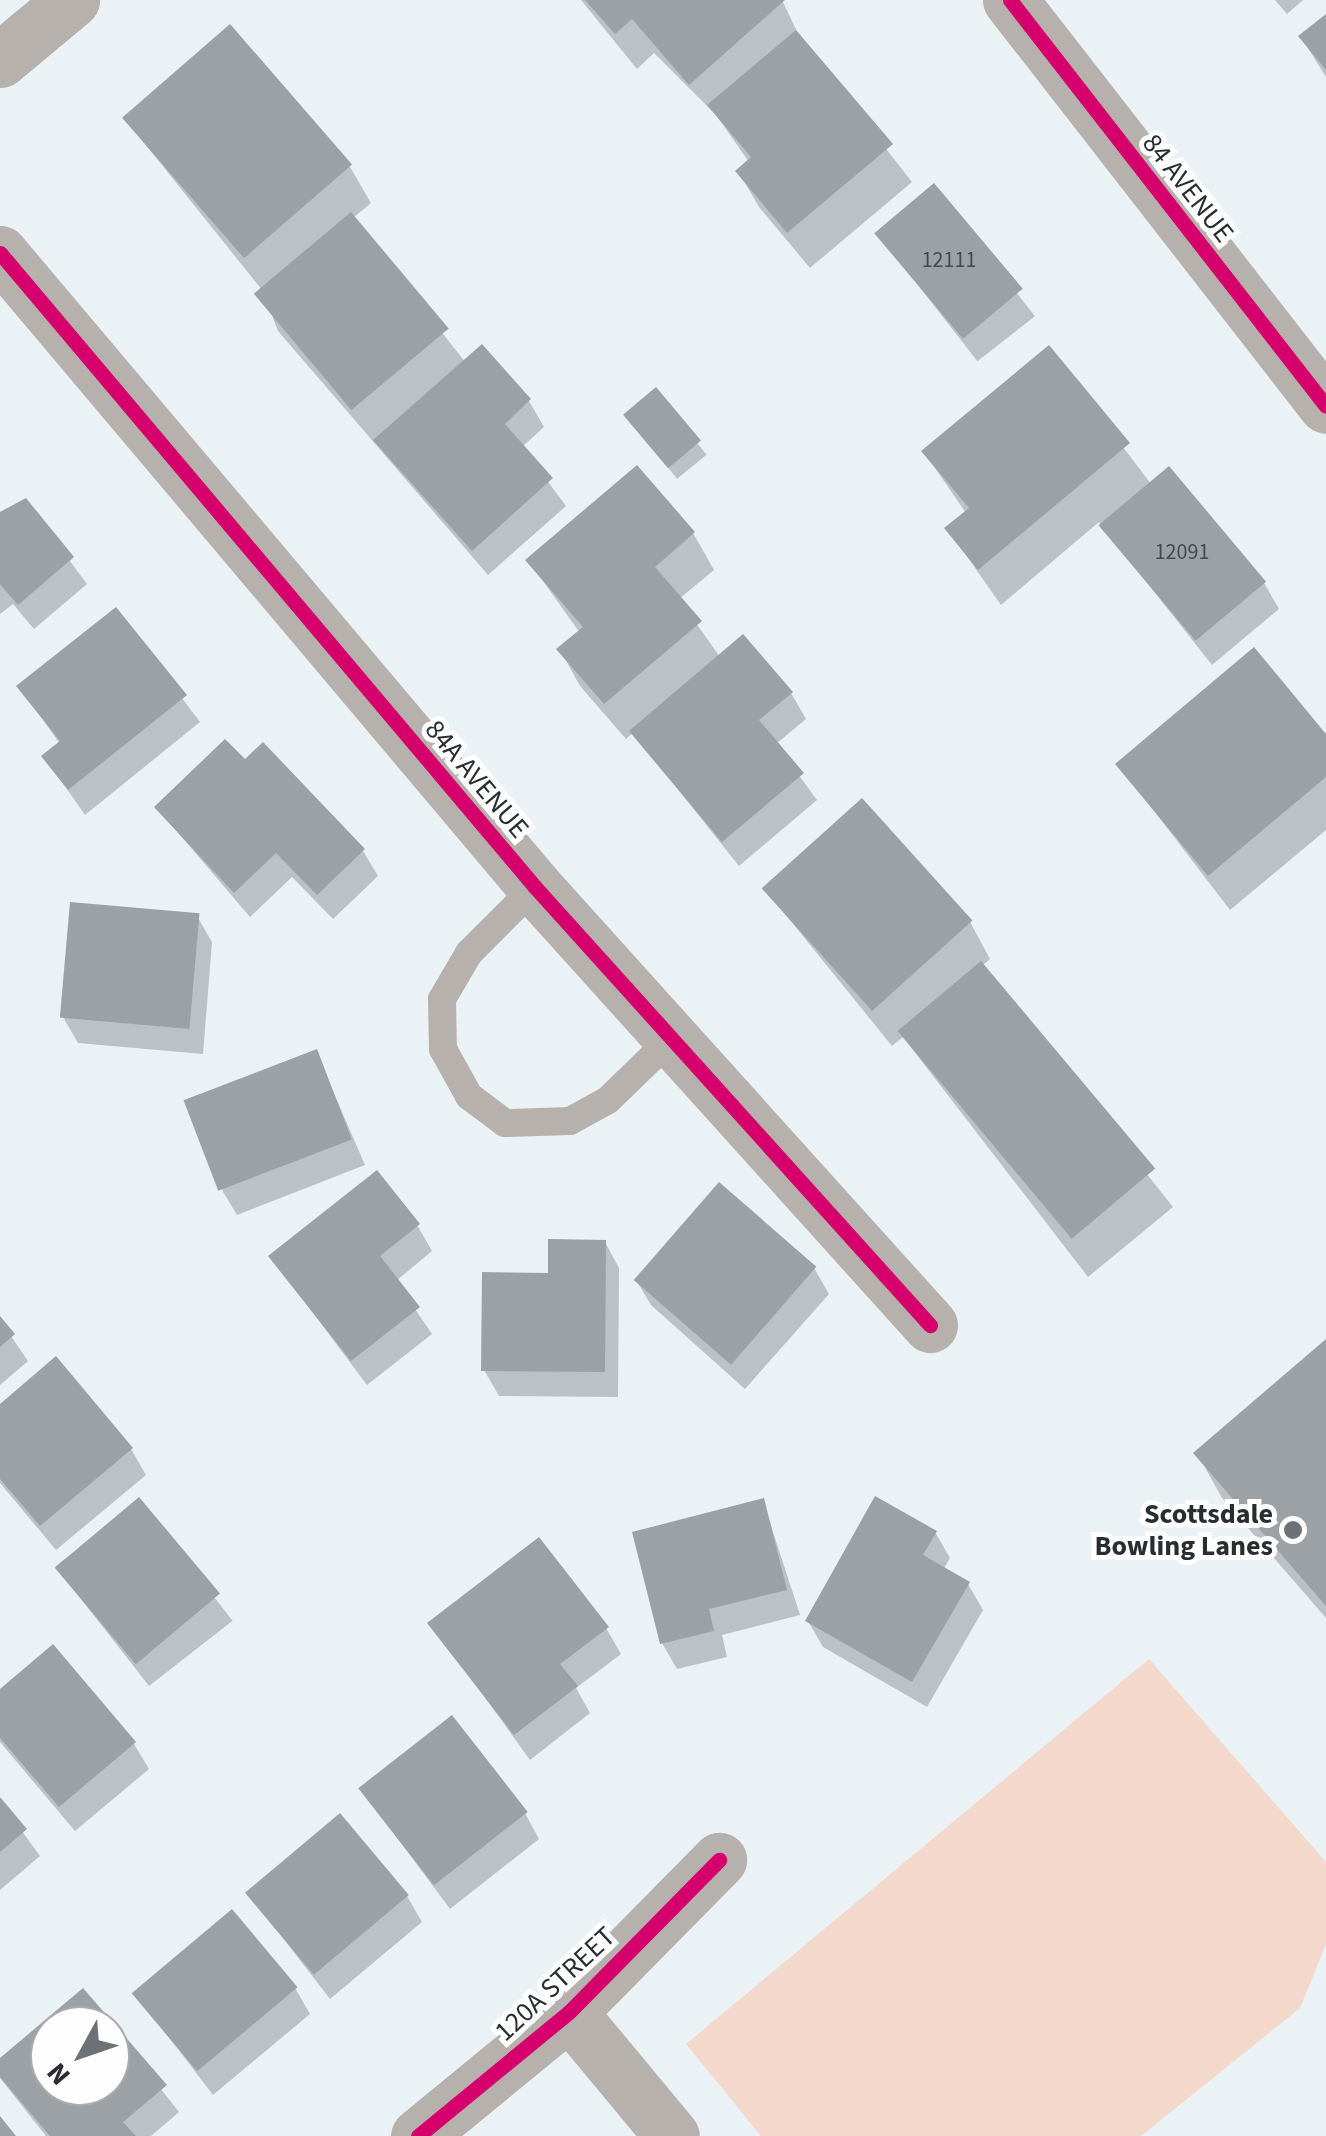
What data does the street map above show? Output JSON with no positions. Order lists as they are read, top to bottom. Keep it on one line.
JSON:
{"streets":{"street":["84 AVENUE","84A AVENUE","120A STREET"]},"places":["Scottsdale Bowling Lanes"],"house_numbers":["12111","12091"],"north":"bottom left"}
